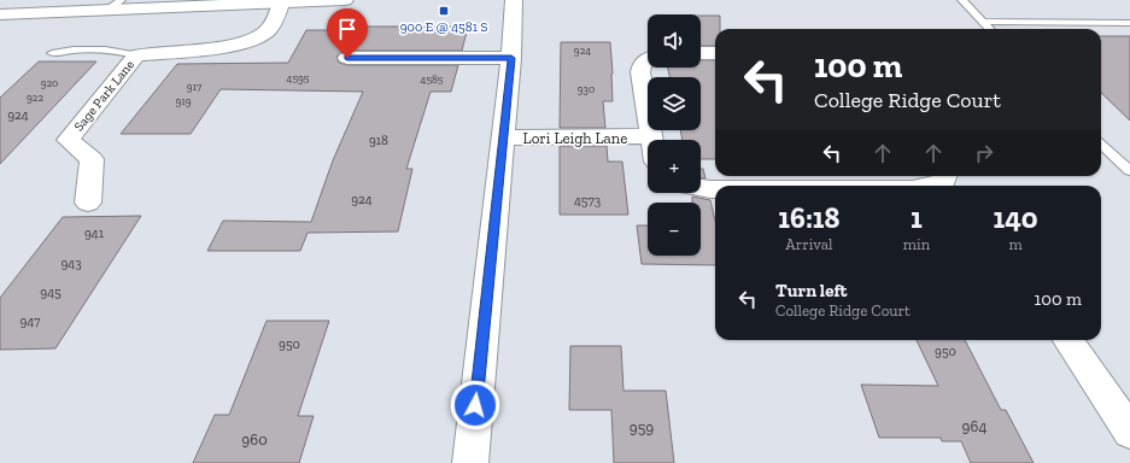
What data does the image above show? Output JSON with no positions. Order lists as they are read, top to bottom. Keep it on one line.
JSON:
{"streets":{"street":["Sage Park Lane","Lori Leigh Lane"]},"places":{"transit":["900 E @ 4581 S"]},"house_numbers":["924","4595","4585","920","917","930","922","919","924","918","924","4573","941","943","945","947","950","950","964","959","960"],"page":{"map_buttons":["+","−"],"turn":["100 m","College Ridge Court"],"eta":["16:18","Arrival","1","min","140","m"],"list":[{"name":"Turn left","note":"College Ridge Court","value":"100 m"}]}}
